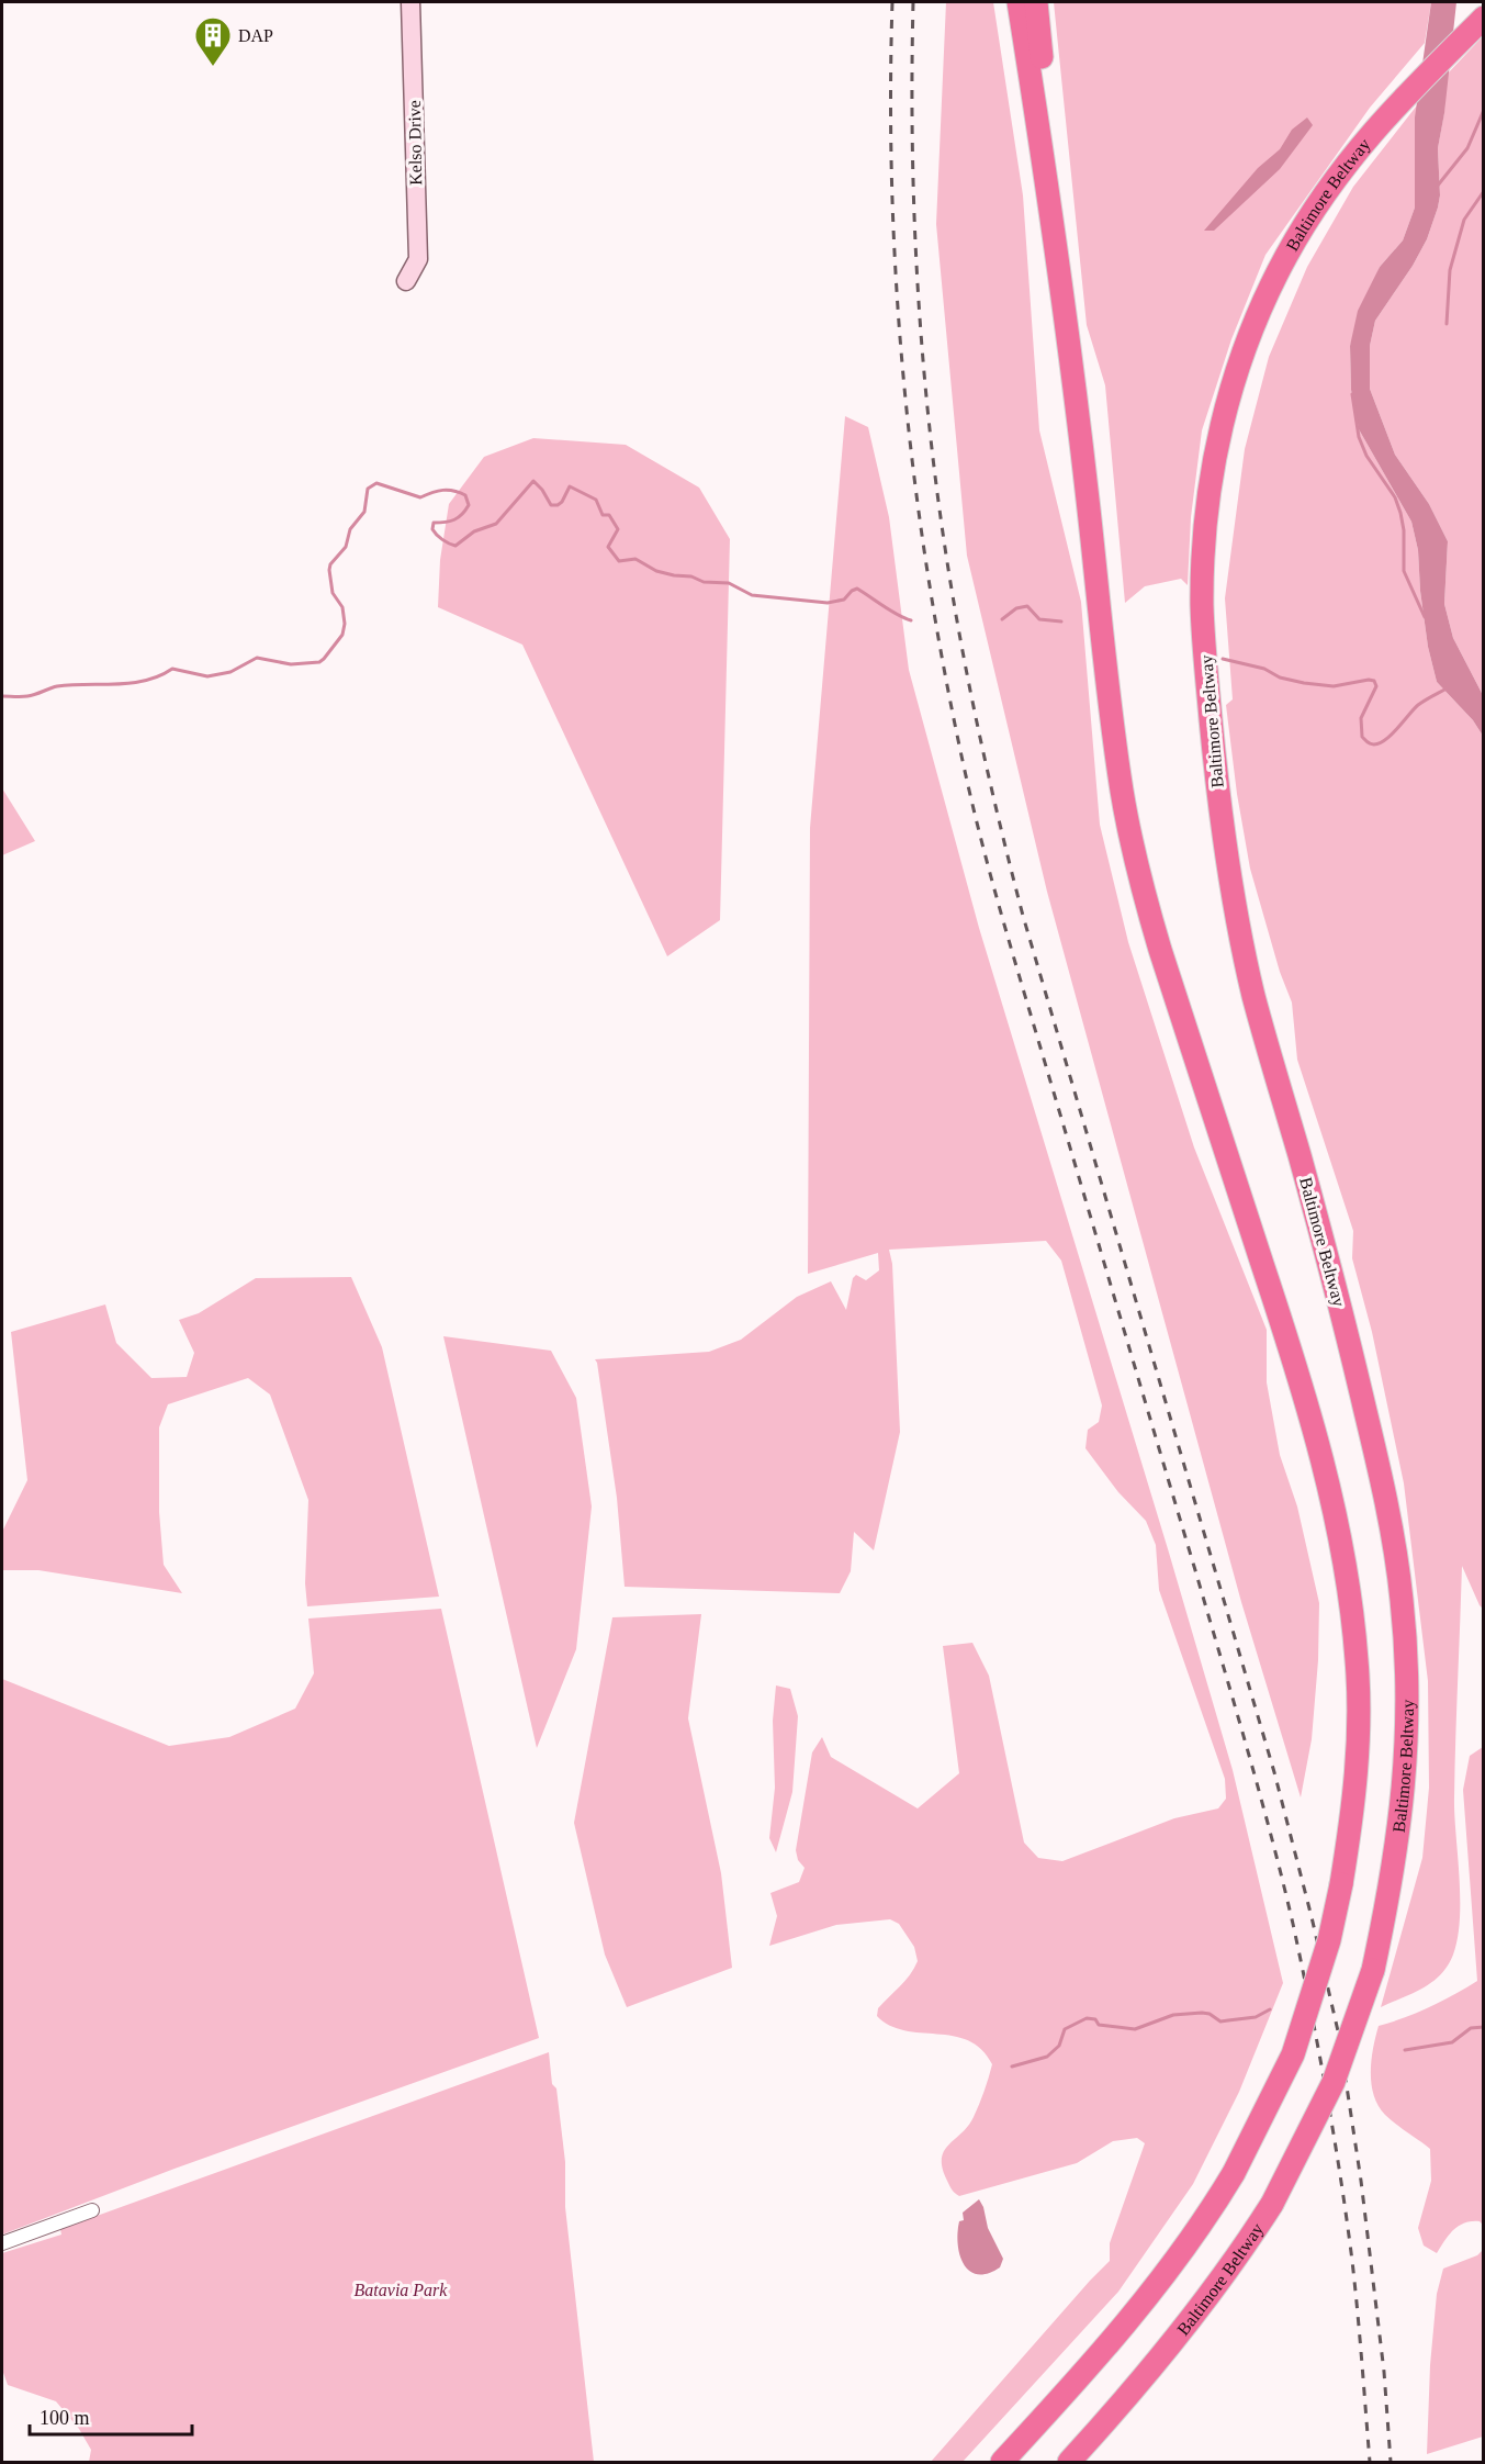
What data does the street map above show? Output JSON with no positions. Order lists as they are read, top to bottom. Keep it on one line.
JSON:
{"streets":{"highway":["Baltimore Beltway"],"street":["Kelso Drive"]},"parks":["Batavia Park"],"places":{"building":["DAP"]},"scale_bar":"100 m"}
